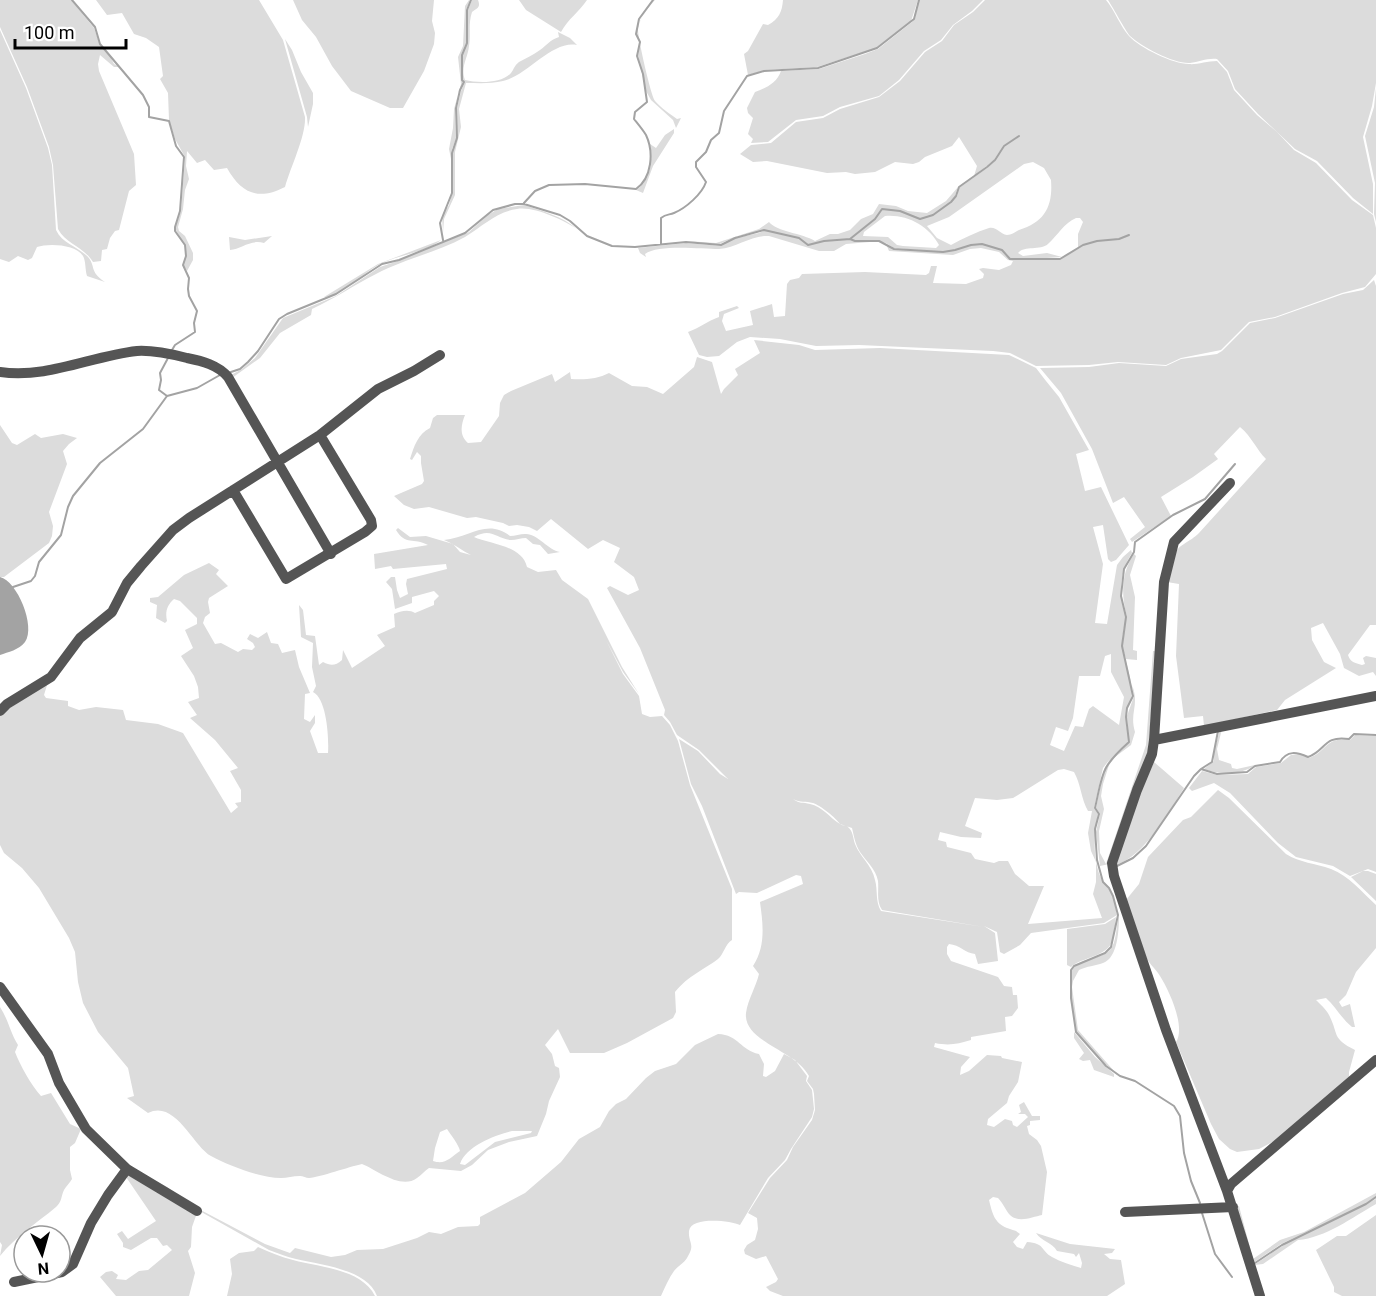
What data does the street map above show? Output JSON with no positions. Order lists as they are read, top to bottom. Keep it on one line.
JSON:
{"scale_bar":"100 m","north":"bottom"}
